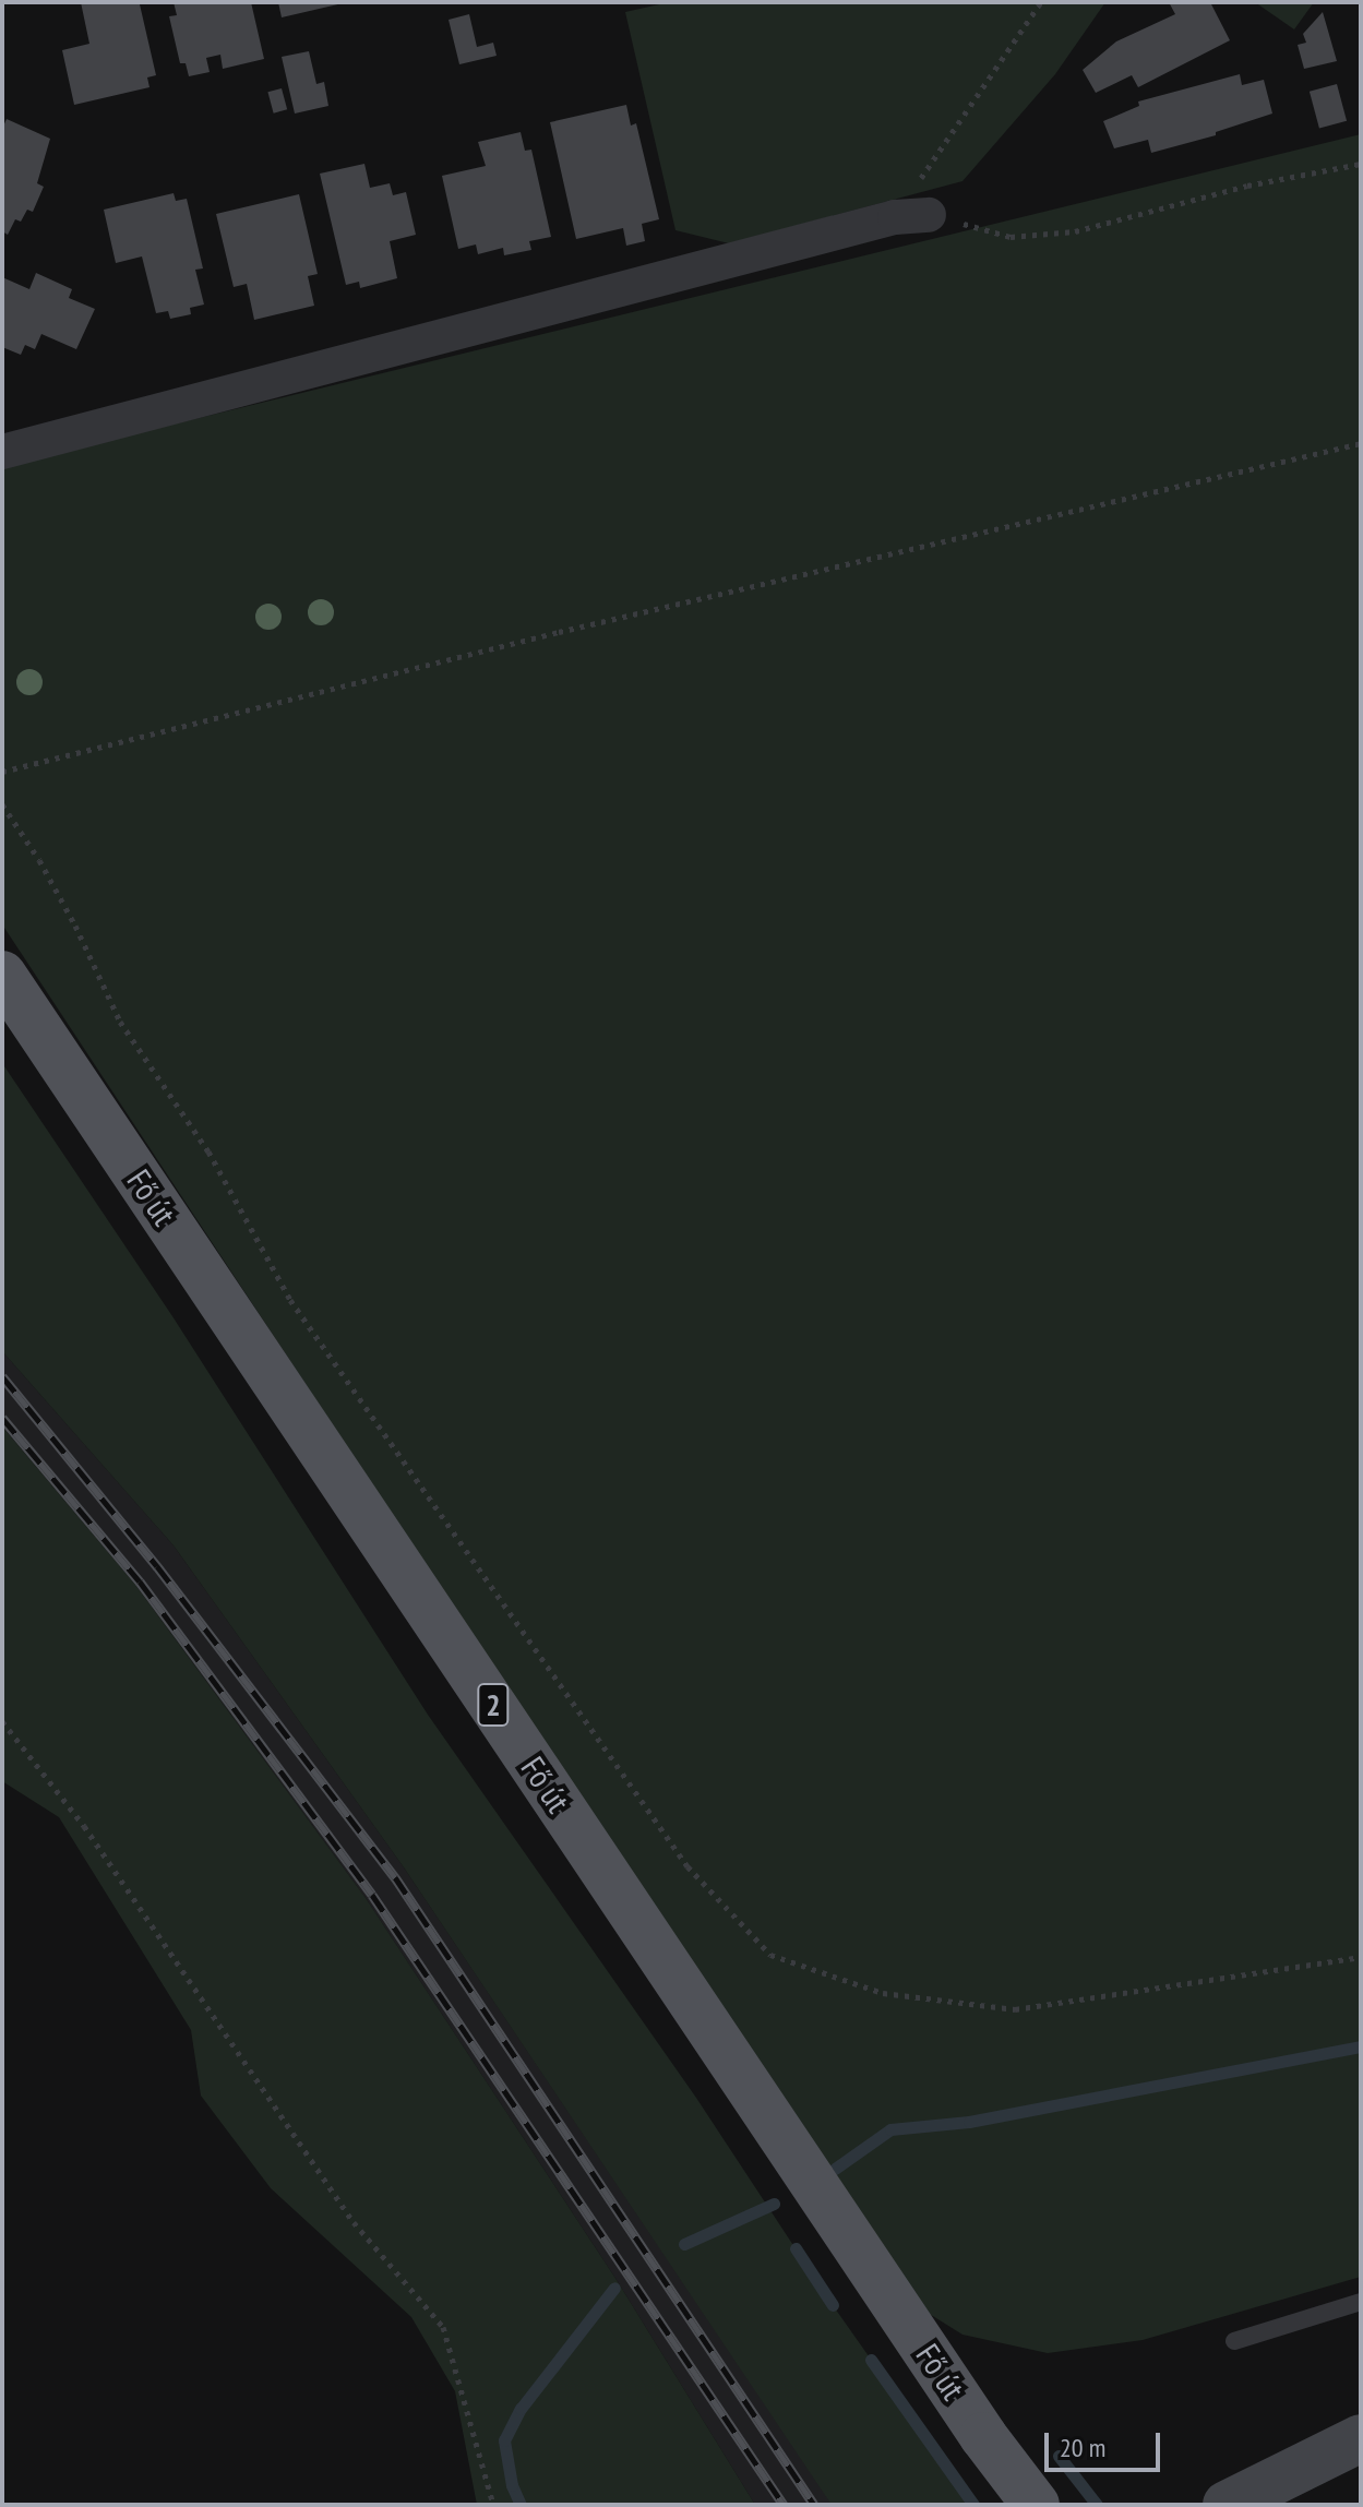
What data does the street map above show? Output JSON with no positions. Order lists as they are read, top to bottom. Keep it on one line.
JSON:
{"streets":{"main road":["Fő út","2"]},"scale_bar":"20 m"}
